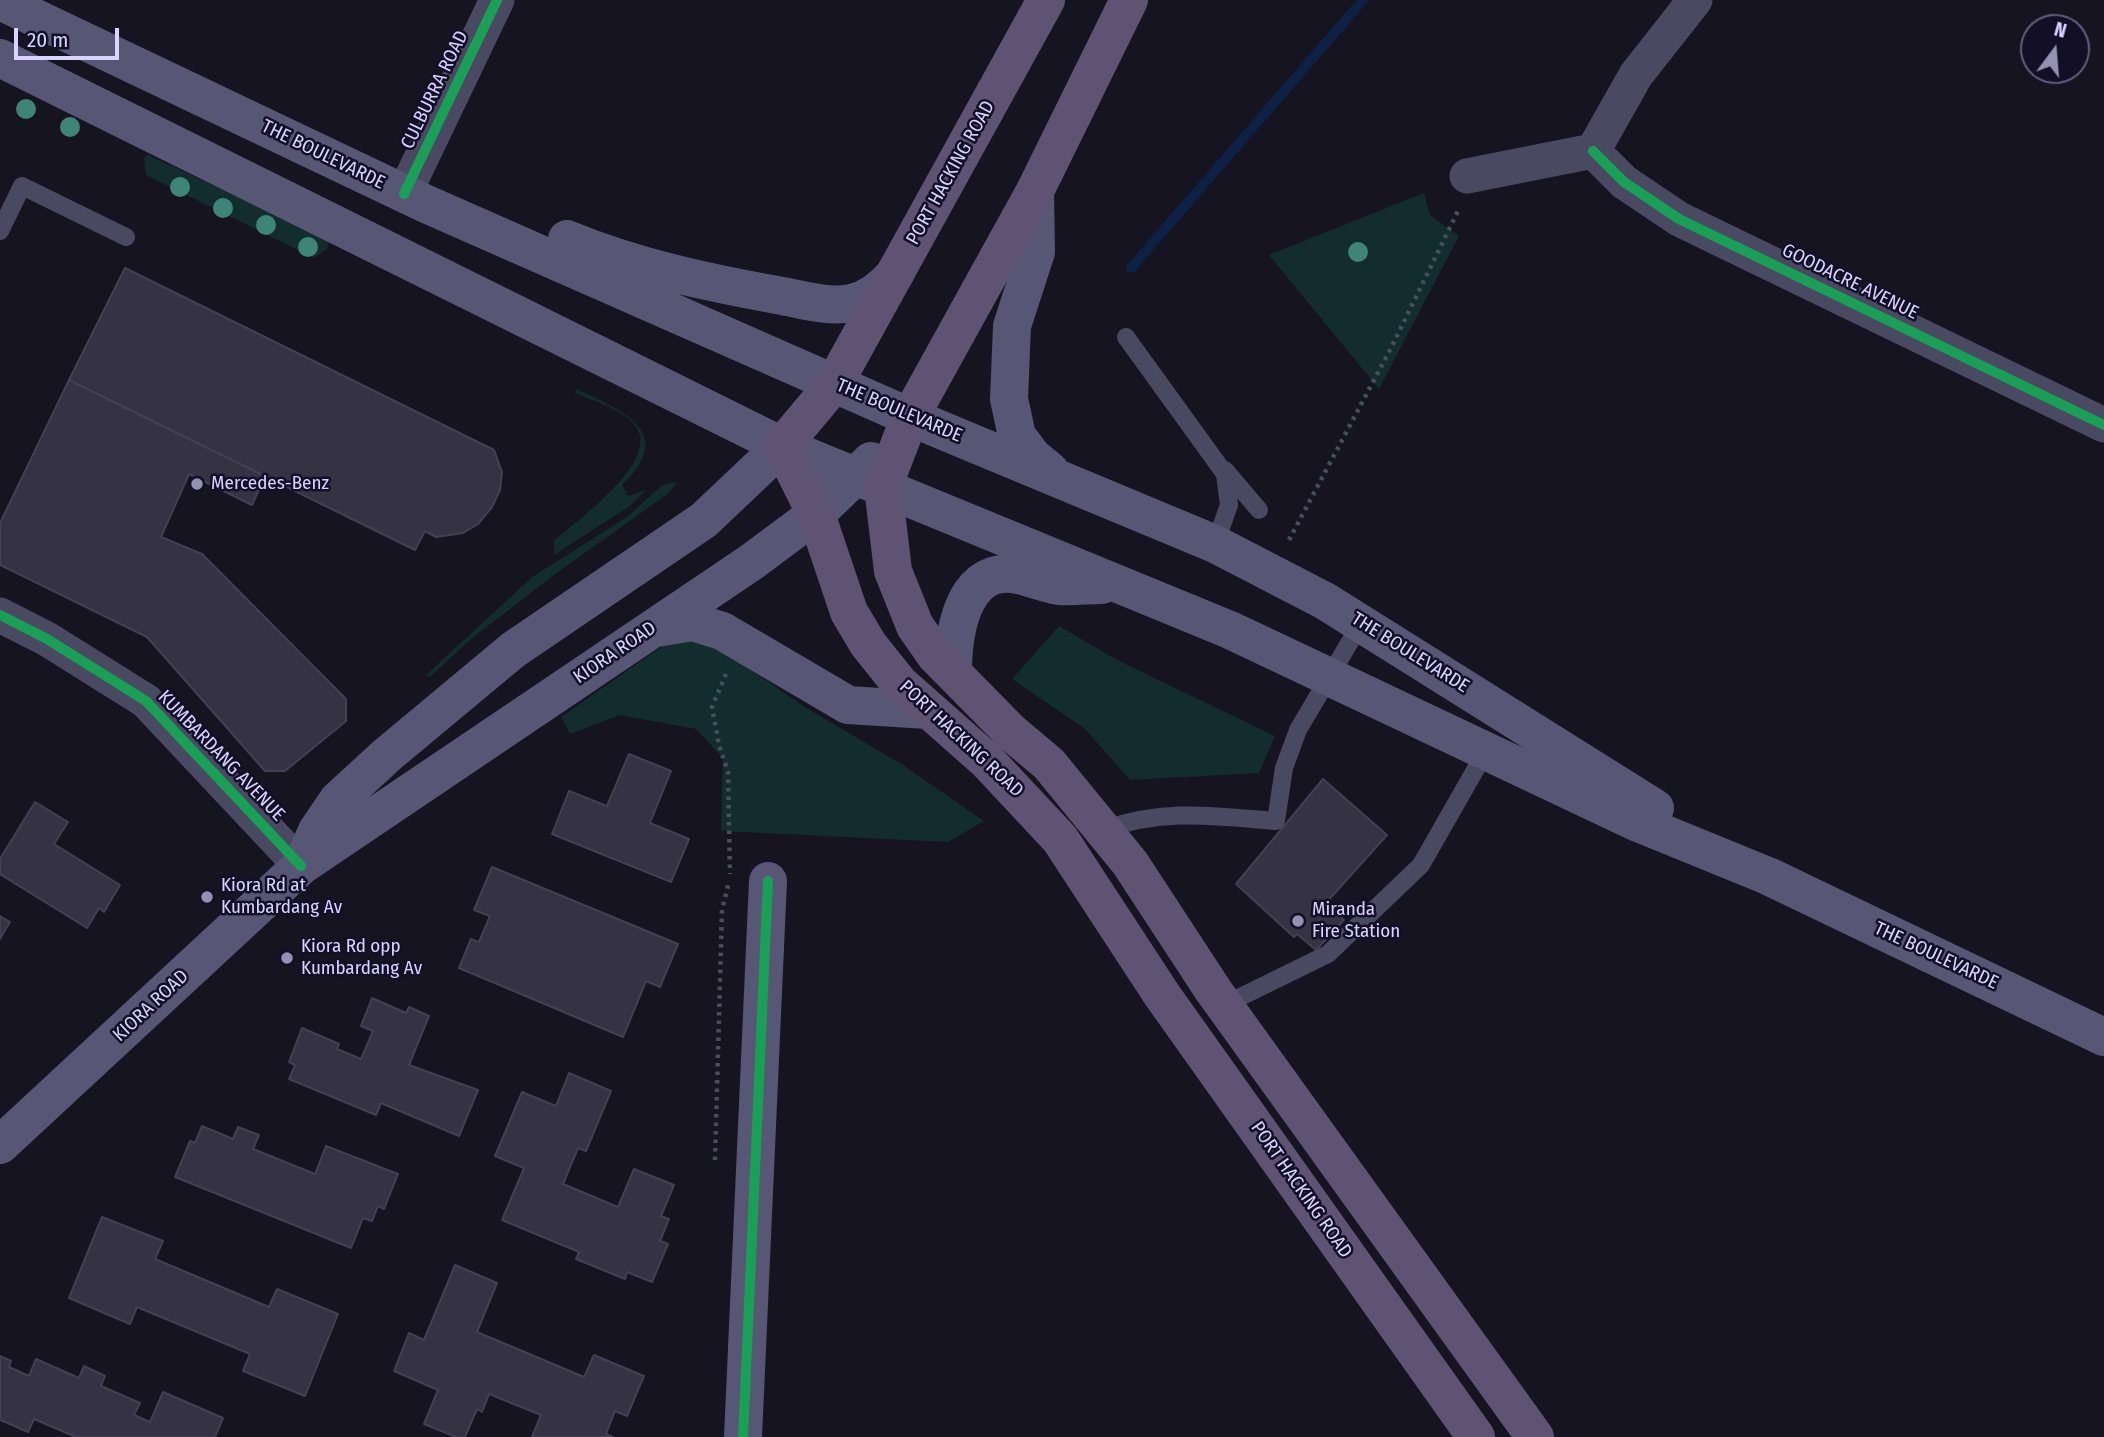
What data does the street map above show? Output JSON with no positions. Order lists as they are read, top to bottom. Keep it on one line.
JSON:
{"streets":{"main road":["THE BOULEVARDE","PORT HACKING ROAD","KIORA ROAD"],"street":["CULBURRA ROAD","GOODACRE AVENUE","KUMBARDANG AVENUE"]},"crossings":[["CULBURRA ROAD","THE BOULEVARDE"],["THE BOULEVARDE","PORT HACKING ROAD"],["THE BOULEVARDE","KIORA ROAD"],["PORT HACKING ROAD","KIORA ROAD"],["KIORA ROAD","KUMBARDANG AVENUE"]],"places":["Mercedes-Benz","Kiora Rd at Kumbardang Av","Miranda Fire Station","Kiora Rd opp Kumbardang Av"],"scale_bar":"20 m","north":"top"}
